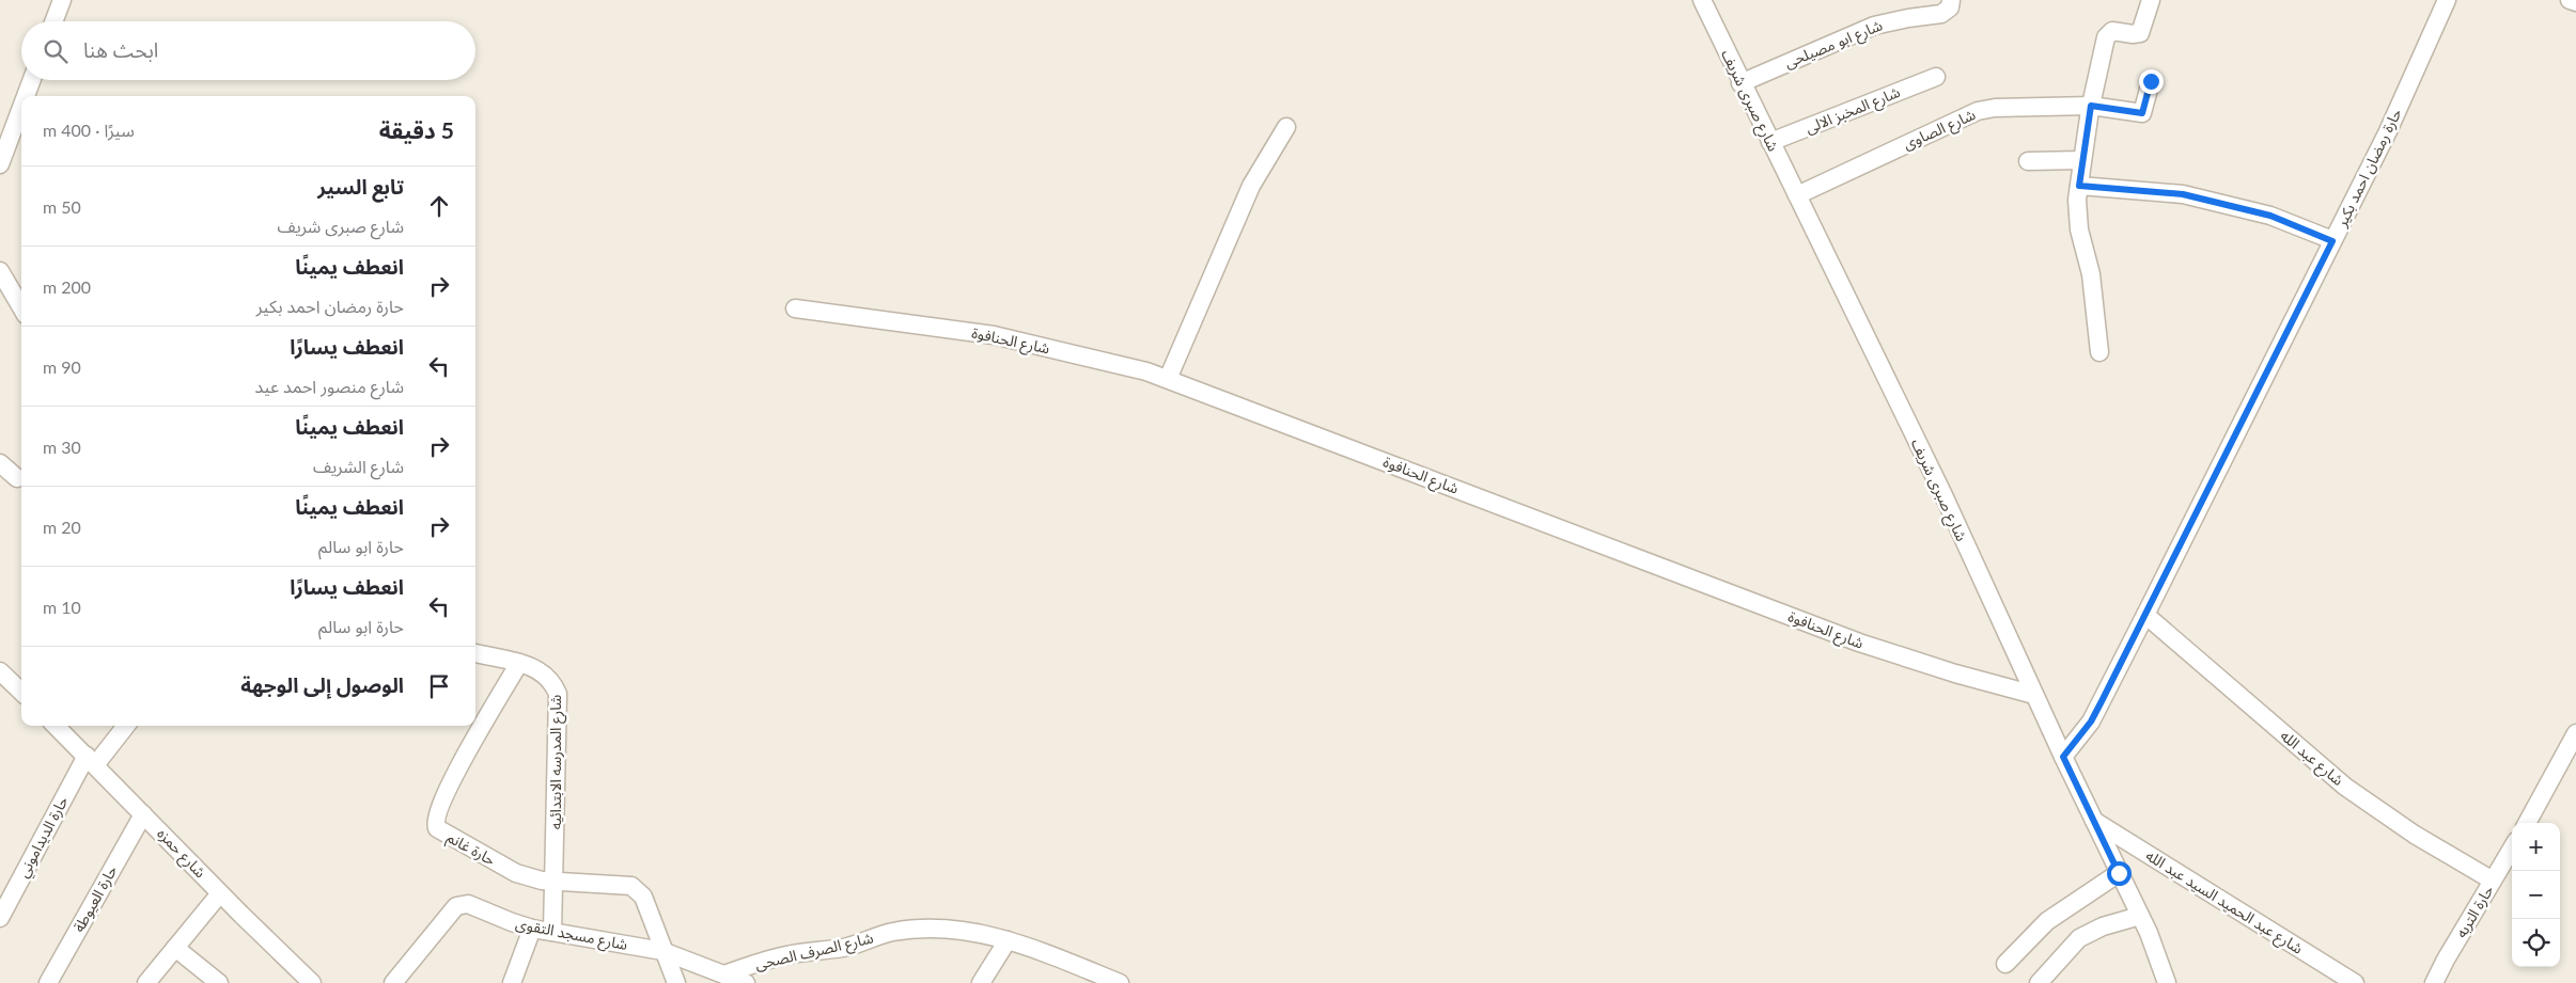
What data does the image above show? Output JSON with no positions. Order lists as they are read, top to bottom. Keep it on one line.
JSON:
{"streets":{"street":["شارع ابو مصيلحى","شارع صبرى شريف","شارع المخبز الالى","شارع الصاوى","حارة رمضان احمد بكير","شارع الحنافوة","شارع عبد الله","شارع المدرسه الابتدائيه","حارة الديداموني","حارة غانم","شارع حمزه","حارة العيوطة","شارع عبد الحميد السيد عبد الله","حارة التربه","شارع مسجد التقوى","شارع الصرف الصحى"]},"crossings":[["شارع ابو مصيلحى","شارع صبرى شريف"],["شارع صبرى شريف","شارع المخبز الالى"],["شارع صبرى شريف","شارع الصاوى"],["شارع صبرى شريف","حارة رمضان احمد بكير"],["شارع صبرى شريف","شارع الحنافوة"],["شارع صبرى شريف","شارع عبد الحميد السيد عبد الله"],["حارة رمضان احمد بكير","شارع عبد الله"],["شارع عبد الله","حارة التربه"],["شارع المدرسه الابتدائيه","حارة غانم"],["شارع المدرسه الابتدائيه","شارع مسجد التقوى"],["حارة الديداموني","شارع حمزه"],["حارة غانم","شارع مسجد التقوى"],["شارع حمزه","حارة العيوطة"],["شارع مسجد التقوى","شارع الصرف الصحى"]],"page":{"search":"ابحث هنا","heading":["5 دقيقة","سيرًا · 400 m"],"list":[["تابع السير","شارع صبرى شريف","50 m"],["انعطف يمينًا","حارة رمضان احمد بكير","200 m"],["انعطف يسارًا","شارع منصور احمد عيد","90 m"],["انعطف يمينًا","شارع الشريف","30 m"],["انعطف يمينًا","حارة ابو سالم","20 m"],["انعطف يسارًا","حارة ابو سالم","10 m"],"الوصول إلى الوجهة"],"map_buttons":["+","−"]}}
